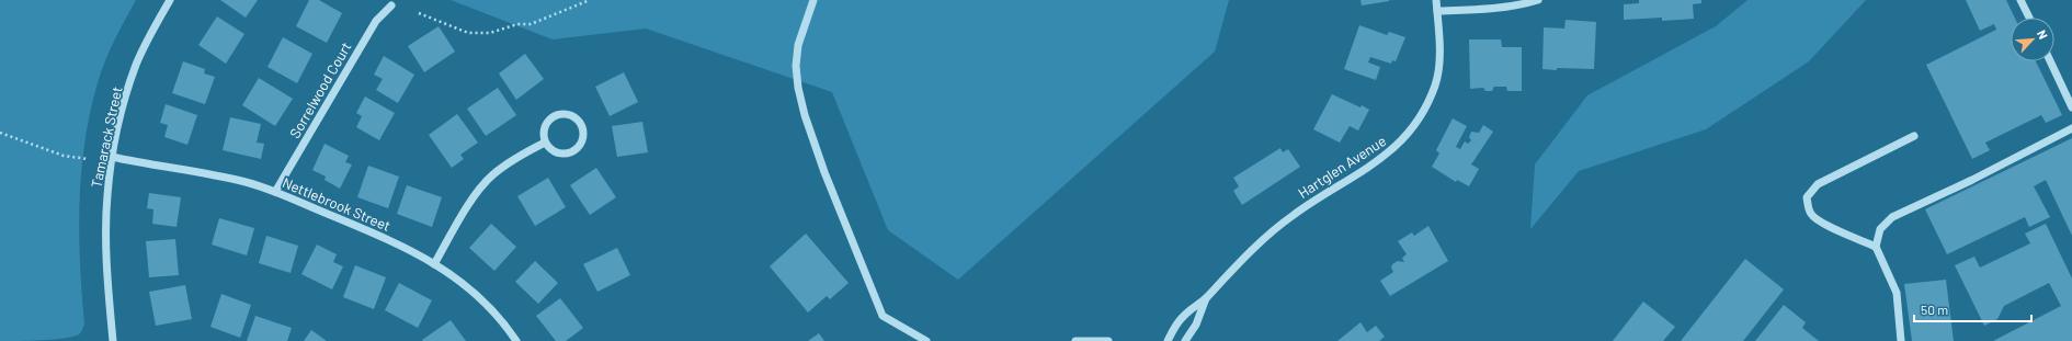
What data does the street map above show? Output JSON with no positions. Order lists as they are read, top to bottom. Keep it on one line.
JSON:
{"streets":{"street":["Sorrelwood Court","Tamarack Street","Hartglen Avenue","Nettlebrook Street"]},"crossings":[["Sorrelwood Court","Nettlebrook Street"],["Tamarack Street","Nettlebrook Street"]],"scale_bar":"50 m","north":"top right"}
